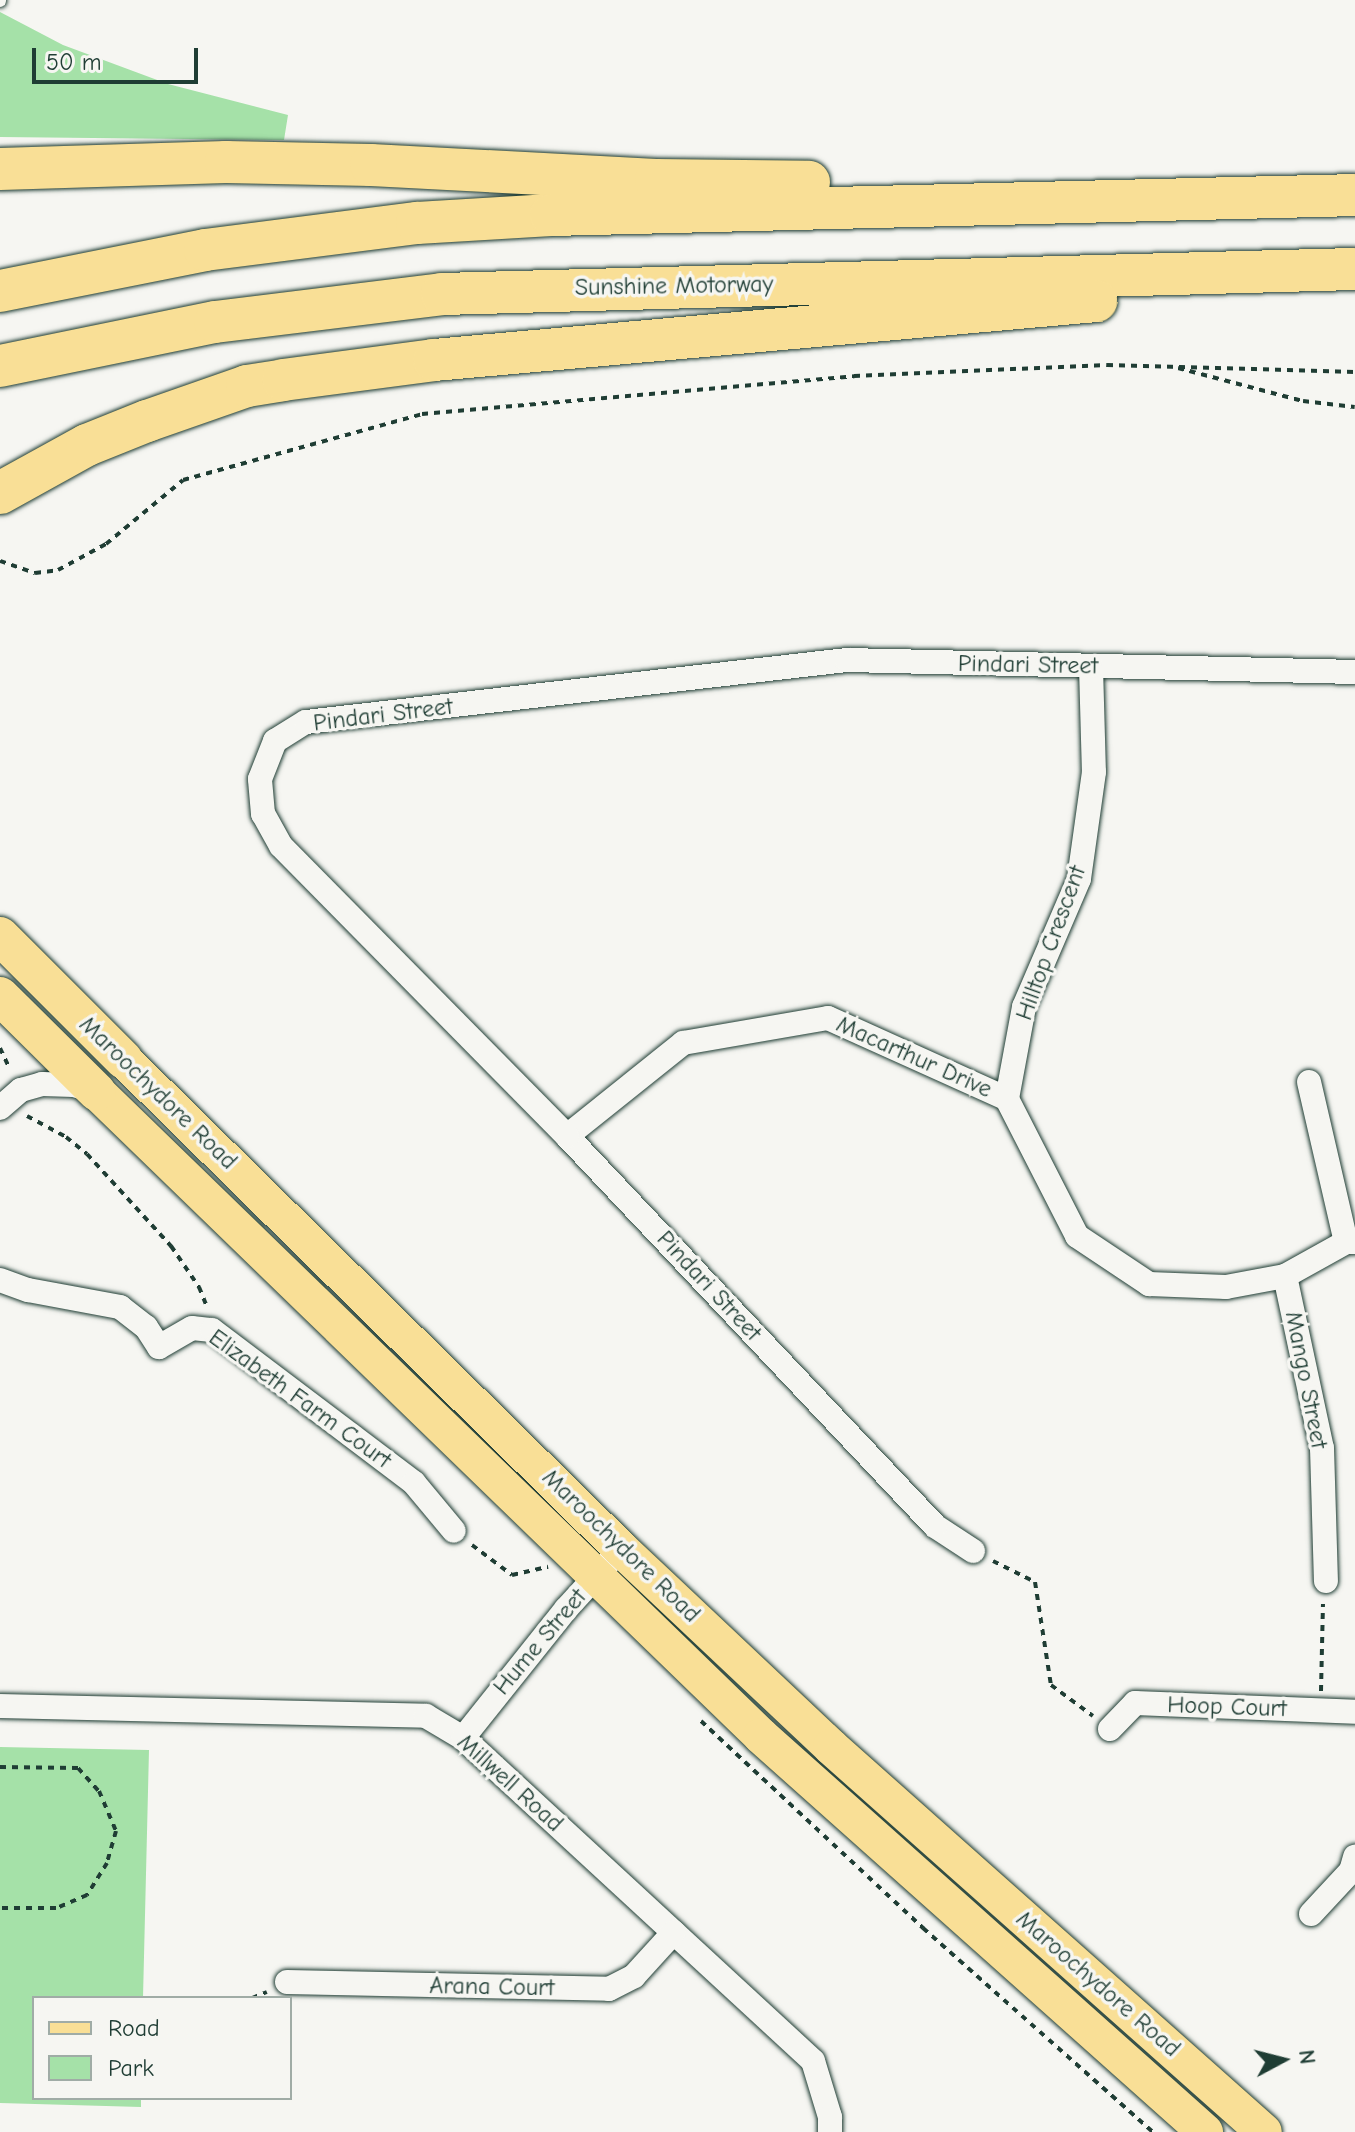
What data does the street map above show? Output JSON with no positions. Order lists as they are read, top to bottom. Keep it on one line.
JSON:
{"streets":{"highway":["Sunshine Motorway","Maroochydore Road"],"street":["Pindari Street","Hilltop Crescent","Macarthur Drive","Mango Street","Elizabeth Farm Court","Hume Street","Hoop Court","Millwell Road","Arana Court"]},"crossings":[["Pindari Street","Hilltop Crescent"],["Pindari Street","Macarthur Drive"],["Hilltop Crescent","Macarthur Drive"],["Maroochydore Road","Hume Street"],["Hume Street","Millwell Road"],["Millwell Road","Arana Court"]],"legend":["Road","Park"],"scale_bar":"50 m","north":"right"}
